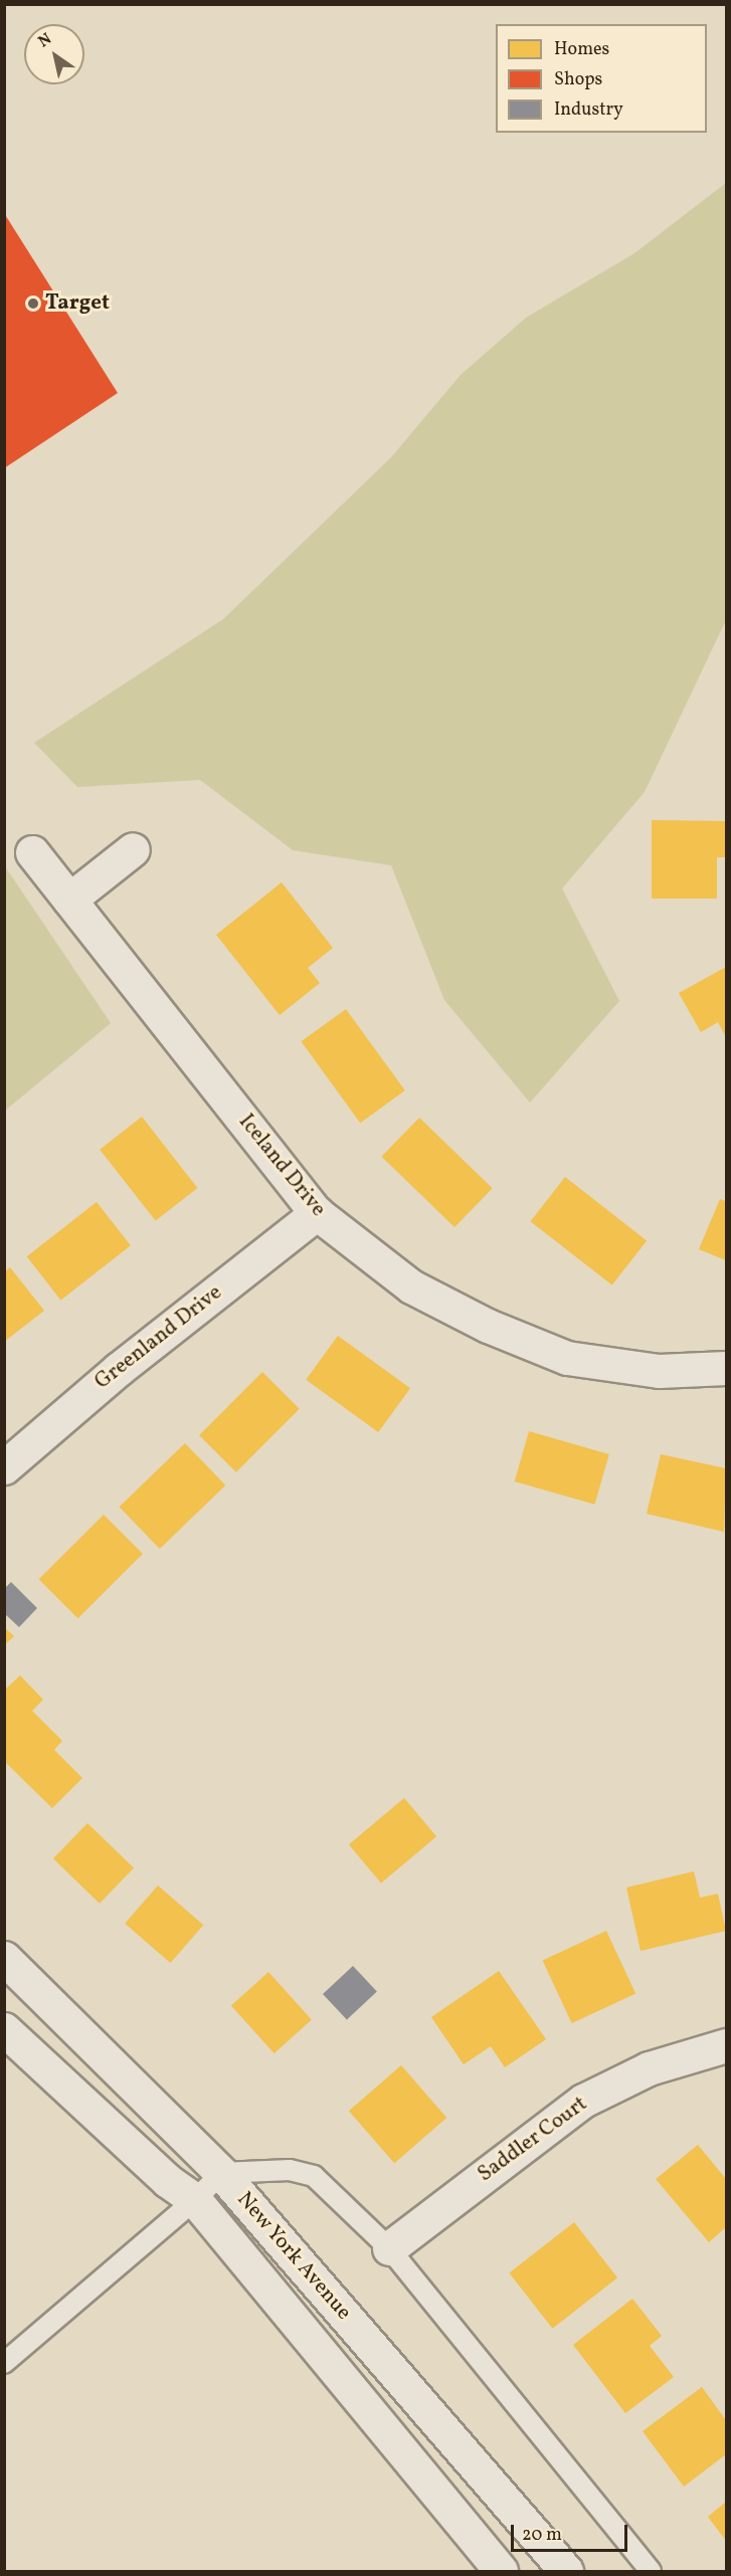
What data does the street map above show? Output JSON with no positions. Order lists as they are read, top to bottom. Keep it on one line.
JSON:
{"streets":{"street":["Iceland Drive","Greenland Drive","Saddler Court","New York Avenue"]},"crossings":[["Iceland Drive","Greenland Drive"]],"places":["Target"],"legend":["Homes","Shops","Industry"],"scale_bar":"20 m","north":"top left"}
